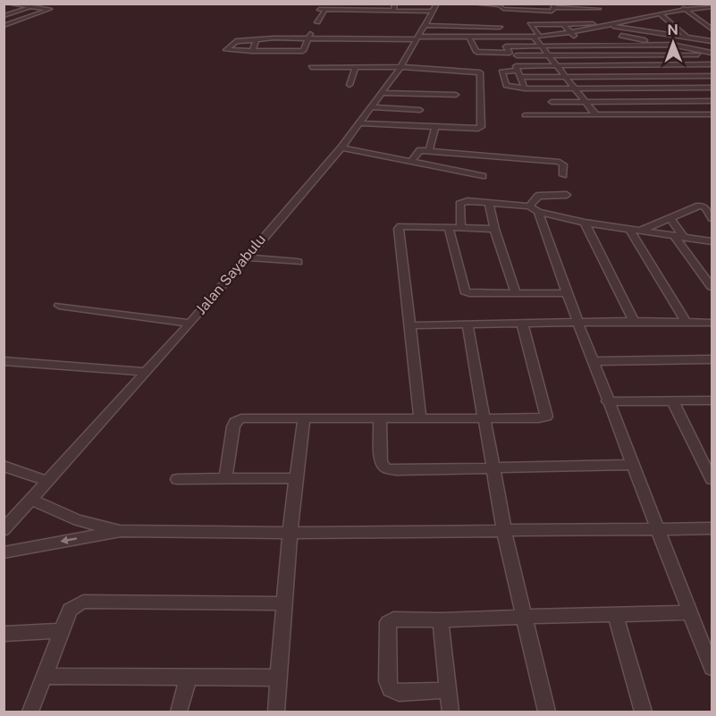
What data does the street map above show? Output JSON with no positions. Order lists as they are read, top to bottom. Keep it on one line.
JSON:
{"streets":{"street":["Jalan Sayabulu"]},"north":"top"}
